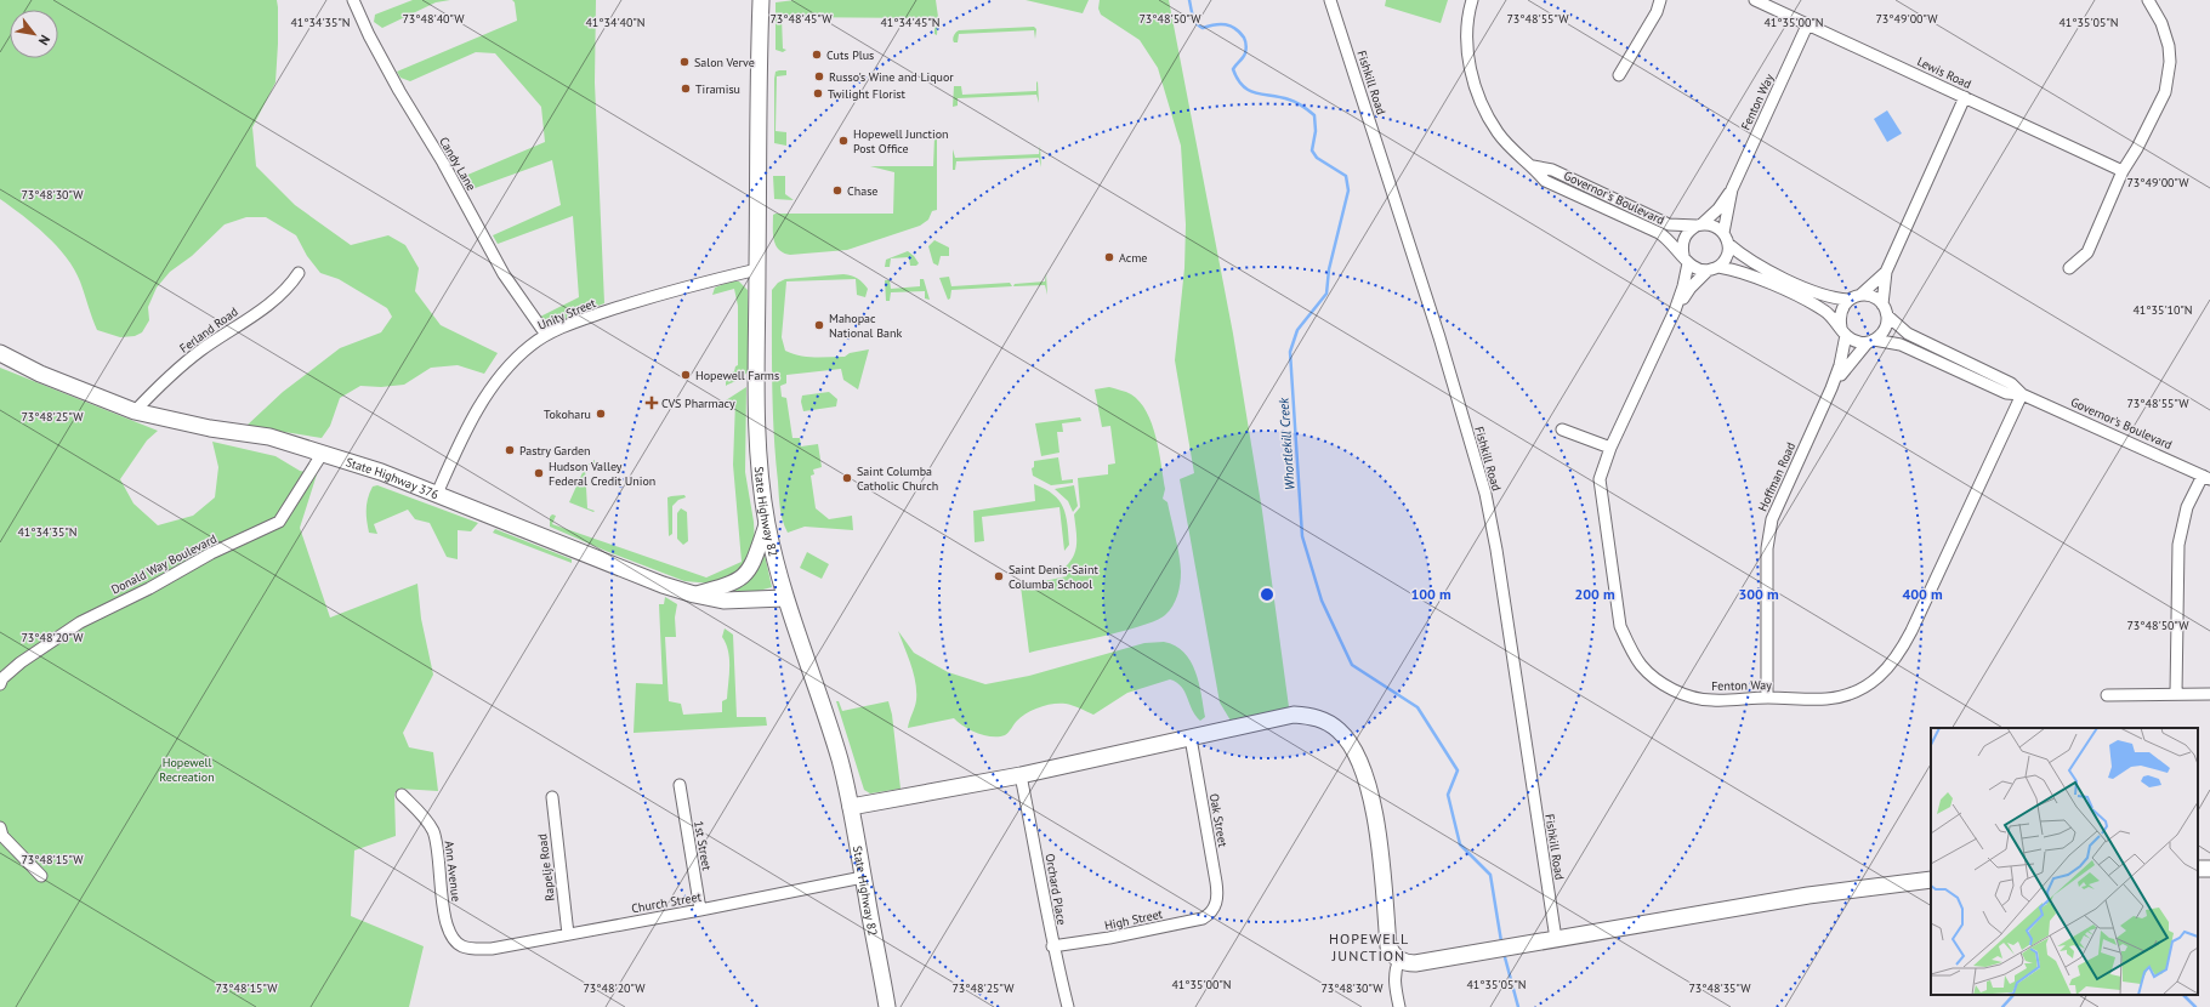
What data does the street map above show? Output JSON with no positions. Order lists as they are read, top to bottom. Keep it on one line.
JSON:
{"streets":{"main road":["State Highway 376","State Highway 82"],"street":["Lewis Road","Fishkill Road","Fenton Way","Candy Lane","Governor's Boulevard","Unity Street","Ferland Road","Hoffman Road","Donald Way Boulevard","Oak Street","1st Street","Rapelje Road","Ann Avenue","Orchard Place","Church Street","High Street"]},"crossings":[["Lewis Road","Fenton Way"],["Fenton Way","Governor's Boulevard"],["Fenton Way","Hoffman Road"],["Candy Lane","Unity Street"],["Governor's Boulevard","Hoffman Road"],["Unity Street","State Highway 376"],["Unity Street","State Highway 82"],["Ferland Road","State Highway 376"],["State Highway 376","State Highway 82"],["State Highway 376","Donald Way Boulevard"],["State Highway 82","Church Street"],["Oak Street","High Street"],["1st Street","Church Street"],["Rapelje Road","Church Street"],["Ann Avenue","Church Street"],["Orchard Place","High Street"]],"districts":["HOPEWELL JUNCTION"],"water":["Whortlekill Creek"],"parks":["Hopewell Recreation"],"places":{"other":["Cuts Plus","Salon Verve","Russo's Wine and Liquor","Tiramisu","Twilight Florist","Hopewell Junction Post Office","Chase","Acme","Mahopac National Bank","Hopewell Farms","Tokoharu","Pastry Garden","Hudson Valley Federal Credit Union","Saint Columba Catholic Church","Saint Denis-Saint Columba School"],"health":["CVS Pharmacy"]},"north":"bottom right","coordinates":["73°48'40\"W","73°48'45\"W","73°48'50\"W","73°48'55\"W","73°49'00\"W","41°34'40\"N","41°34'45\"N","41°35'05\"N","41°34'35\"N","41°35'00\"N","73°48'30\"W","41°35'10\"N","73°48'25\"W","73°48'20\"W","73°48'15\"W","73°48'35\"W"],"rings":["100 m","200 m","300 m","400 m"]}
